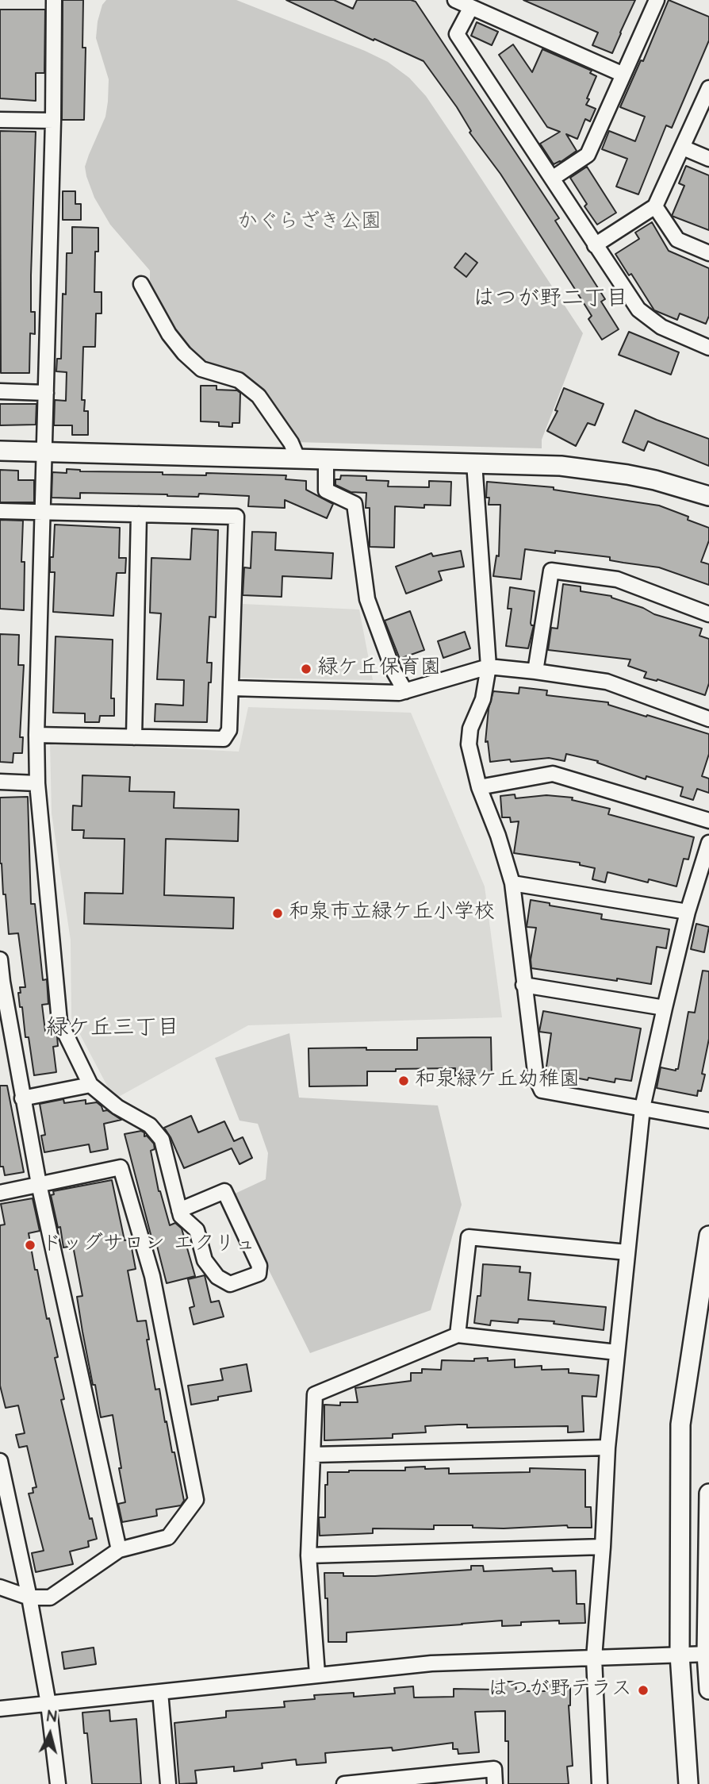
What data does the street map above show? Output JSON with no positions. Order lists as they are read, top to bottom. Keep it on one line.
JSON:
{"districts":["はつが野二丁目","緑ケ丘三丁目"],"parks":["かぐらざき公園"],"places":["緑ケ丘保育園","和泉市立緑ケ丘小学校","和泉緑ケ丘幼稚園","ドッグサロン エクリュ","はつが野テラス"],"north":"top"}
